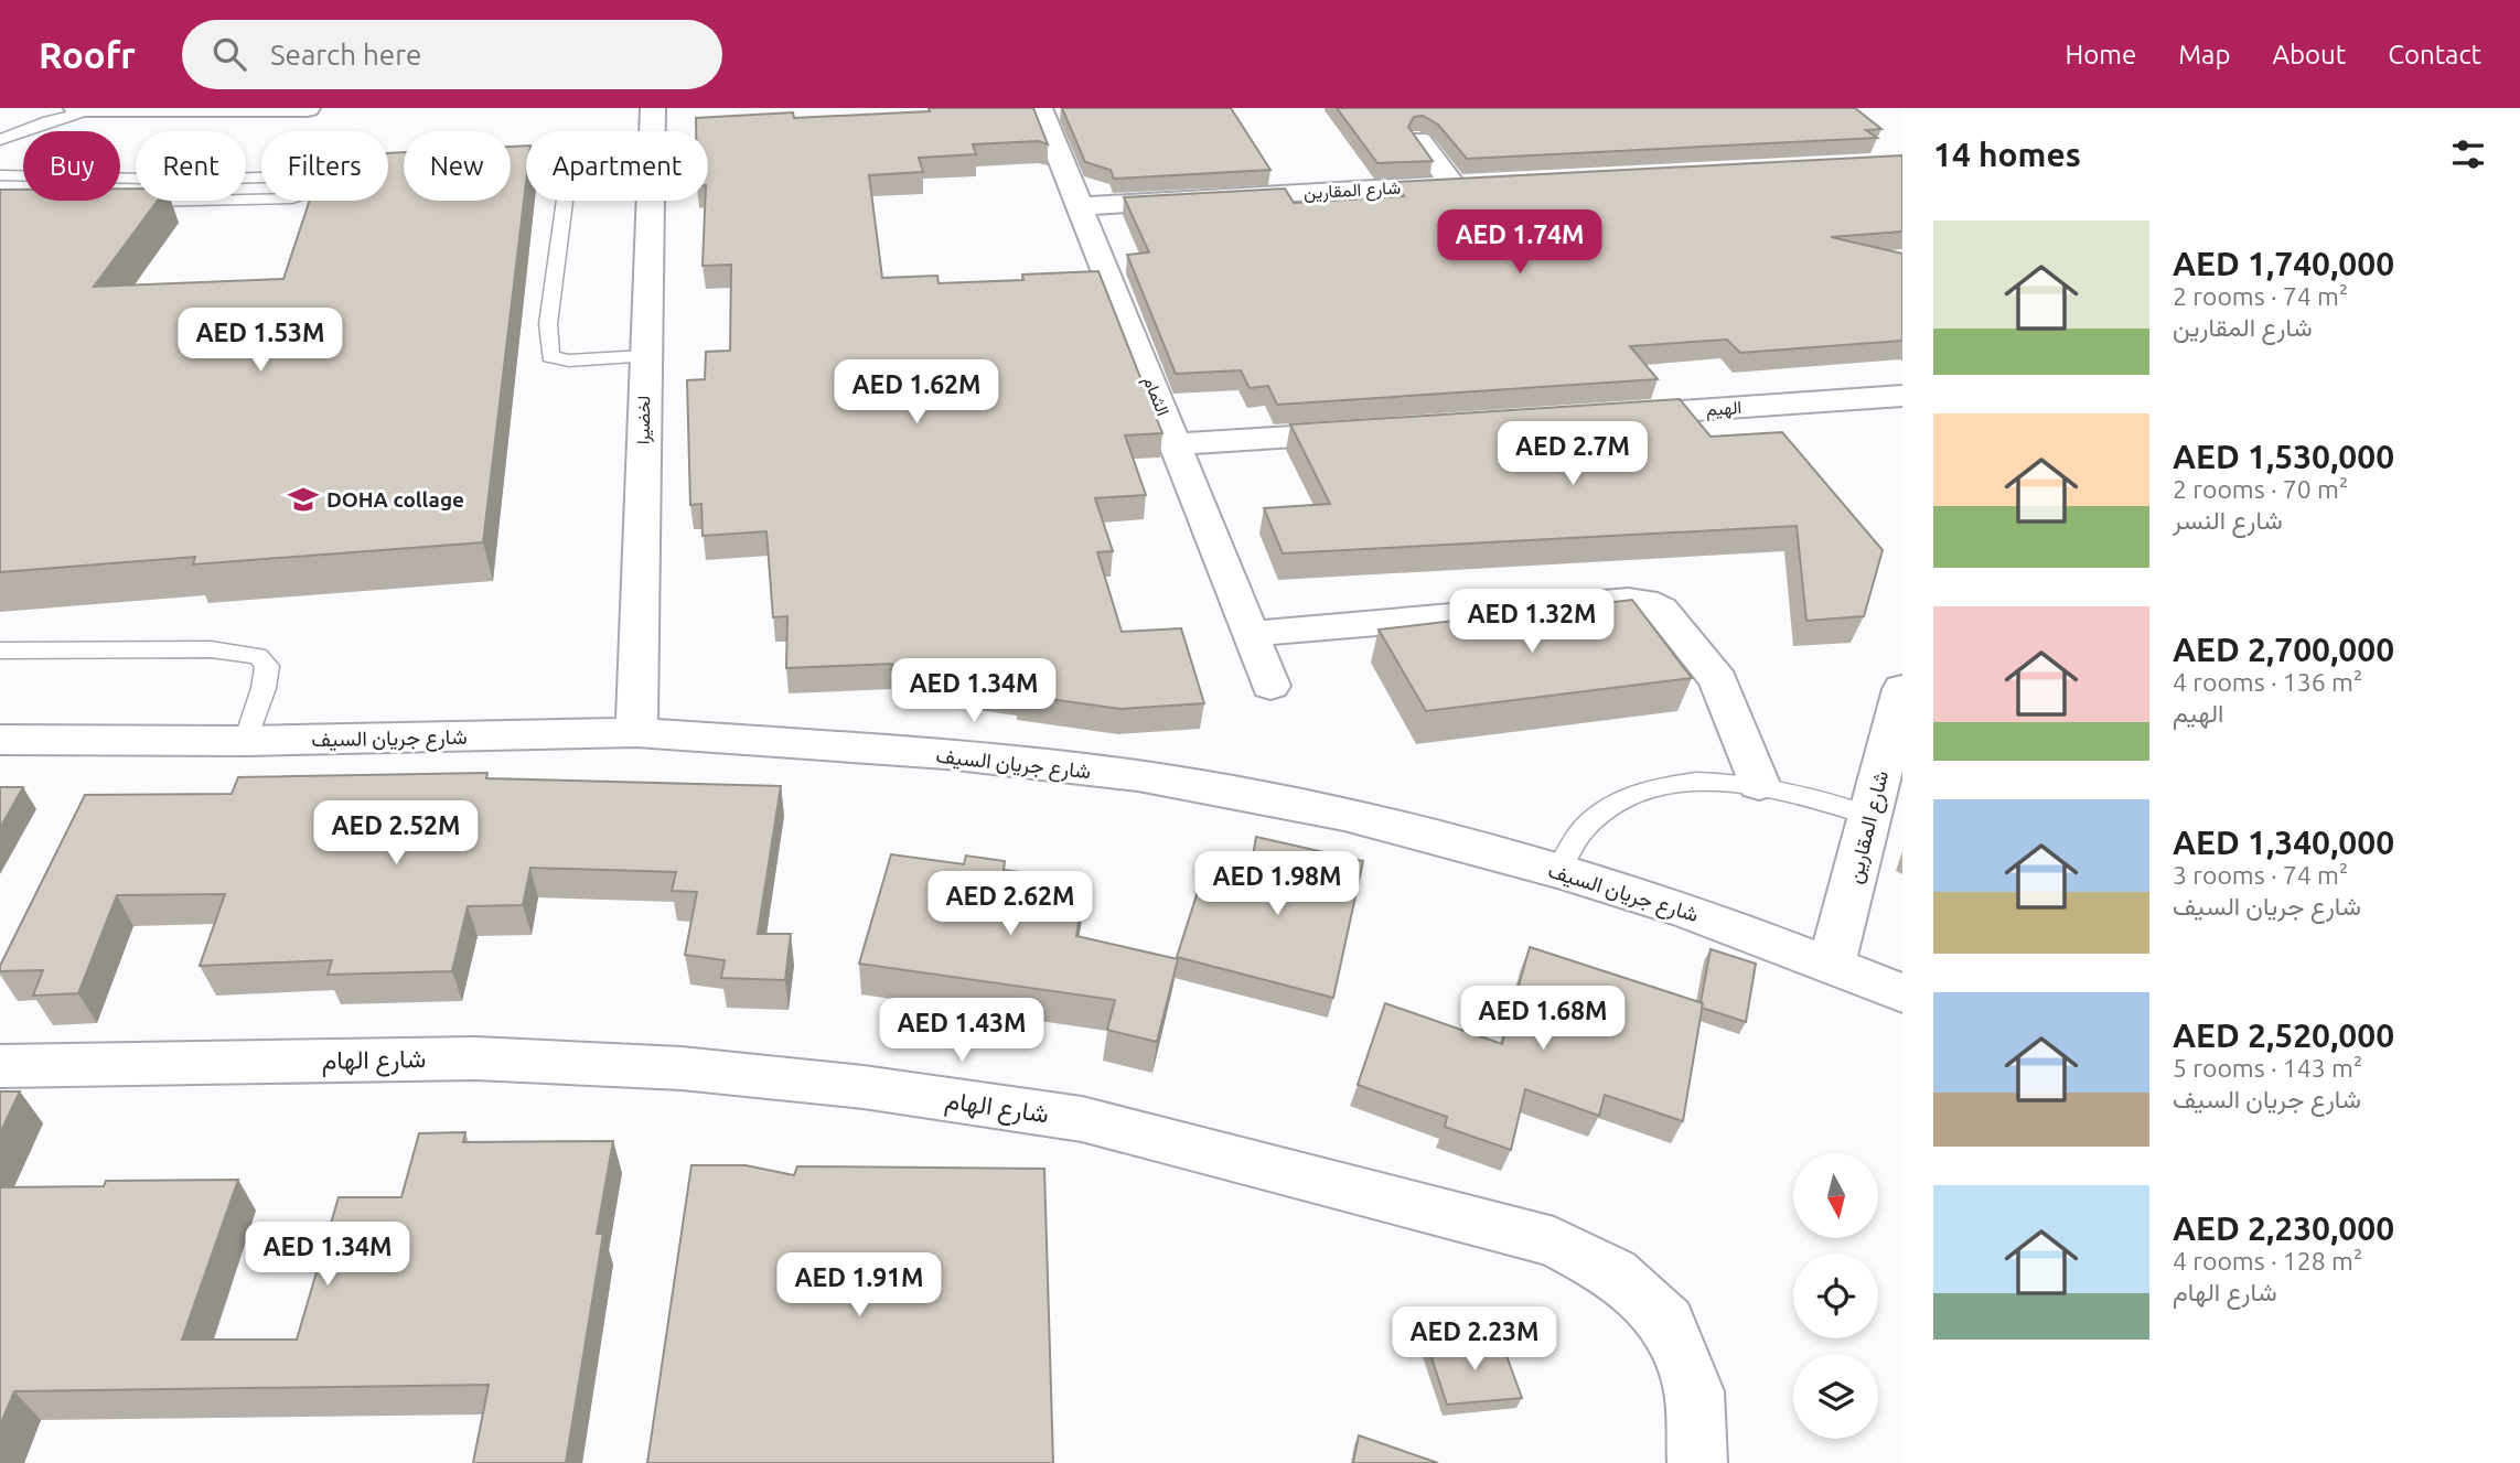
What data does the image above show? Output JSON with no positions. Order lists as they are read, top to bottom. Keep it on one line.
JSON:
{"streets":{"street":["شارع المقارين","الثمام","الهيم","لخضيرا","شارع جريان السيف","شارع الهام"]},"crossings":[["شارع المقارين","الثمام"],["شارع المقارين","شارع جريان السيف"],["لخضيرا","شارع جريان السيف"]],"places":{"school or university":["DOHA collage"]},"north":"bottom","page":{"header":"Roofr","search":"Search here","nav":["Home","Map","About","Contact"],"heading":"14 homes","chip":["Buy","Rent","Filters","New","Apartment"],"list":[{"name":"AED 1,740,000","note":"2 rooms · 74 m² · شارع المقارين"},{"name":"AED 1,530,000","note":"2 rooms · 70 m² · شارع النسر"},{"name":"AED 2,700,000","note":"4 rooms · 136 m² · الهيم"},{"name":"AED 1,340,000","note":"3 rooms · 74 m² · شارع جريان السيف"},{"name":"AED 2,520,000","note":"5 rooms · 143 m² · شارع جريان السيف"},{"name":"AED 2,230,000","note":"4 rooms · 128 m² · شارع الهام"}],"price":["AED 1.74M","AED 1.53M","AED 1.62M","AED 2.7M","AED 1.32M","AED 1.34M","AED 2.52M","AED 1.98M","AED 2.62M","AED 1.68M","AED 1.43M","AED 1.34M","AED 1.91M","AED 2.23M"]}}
